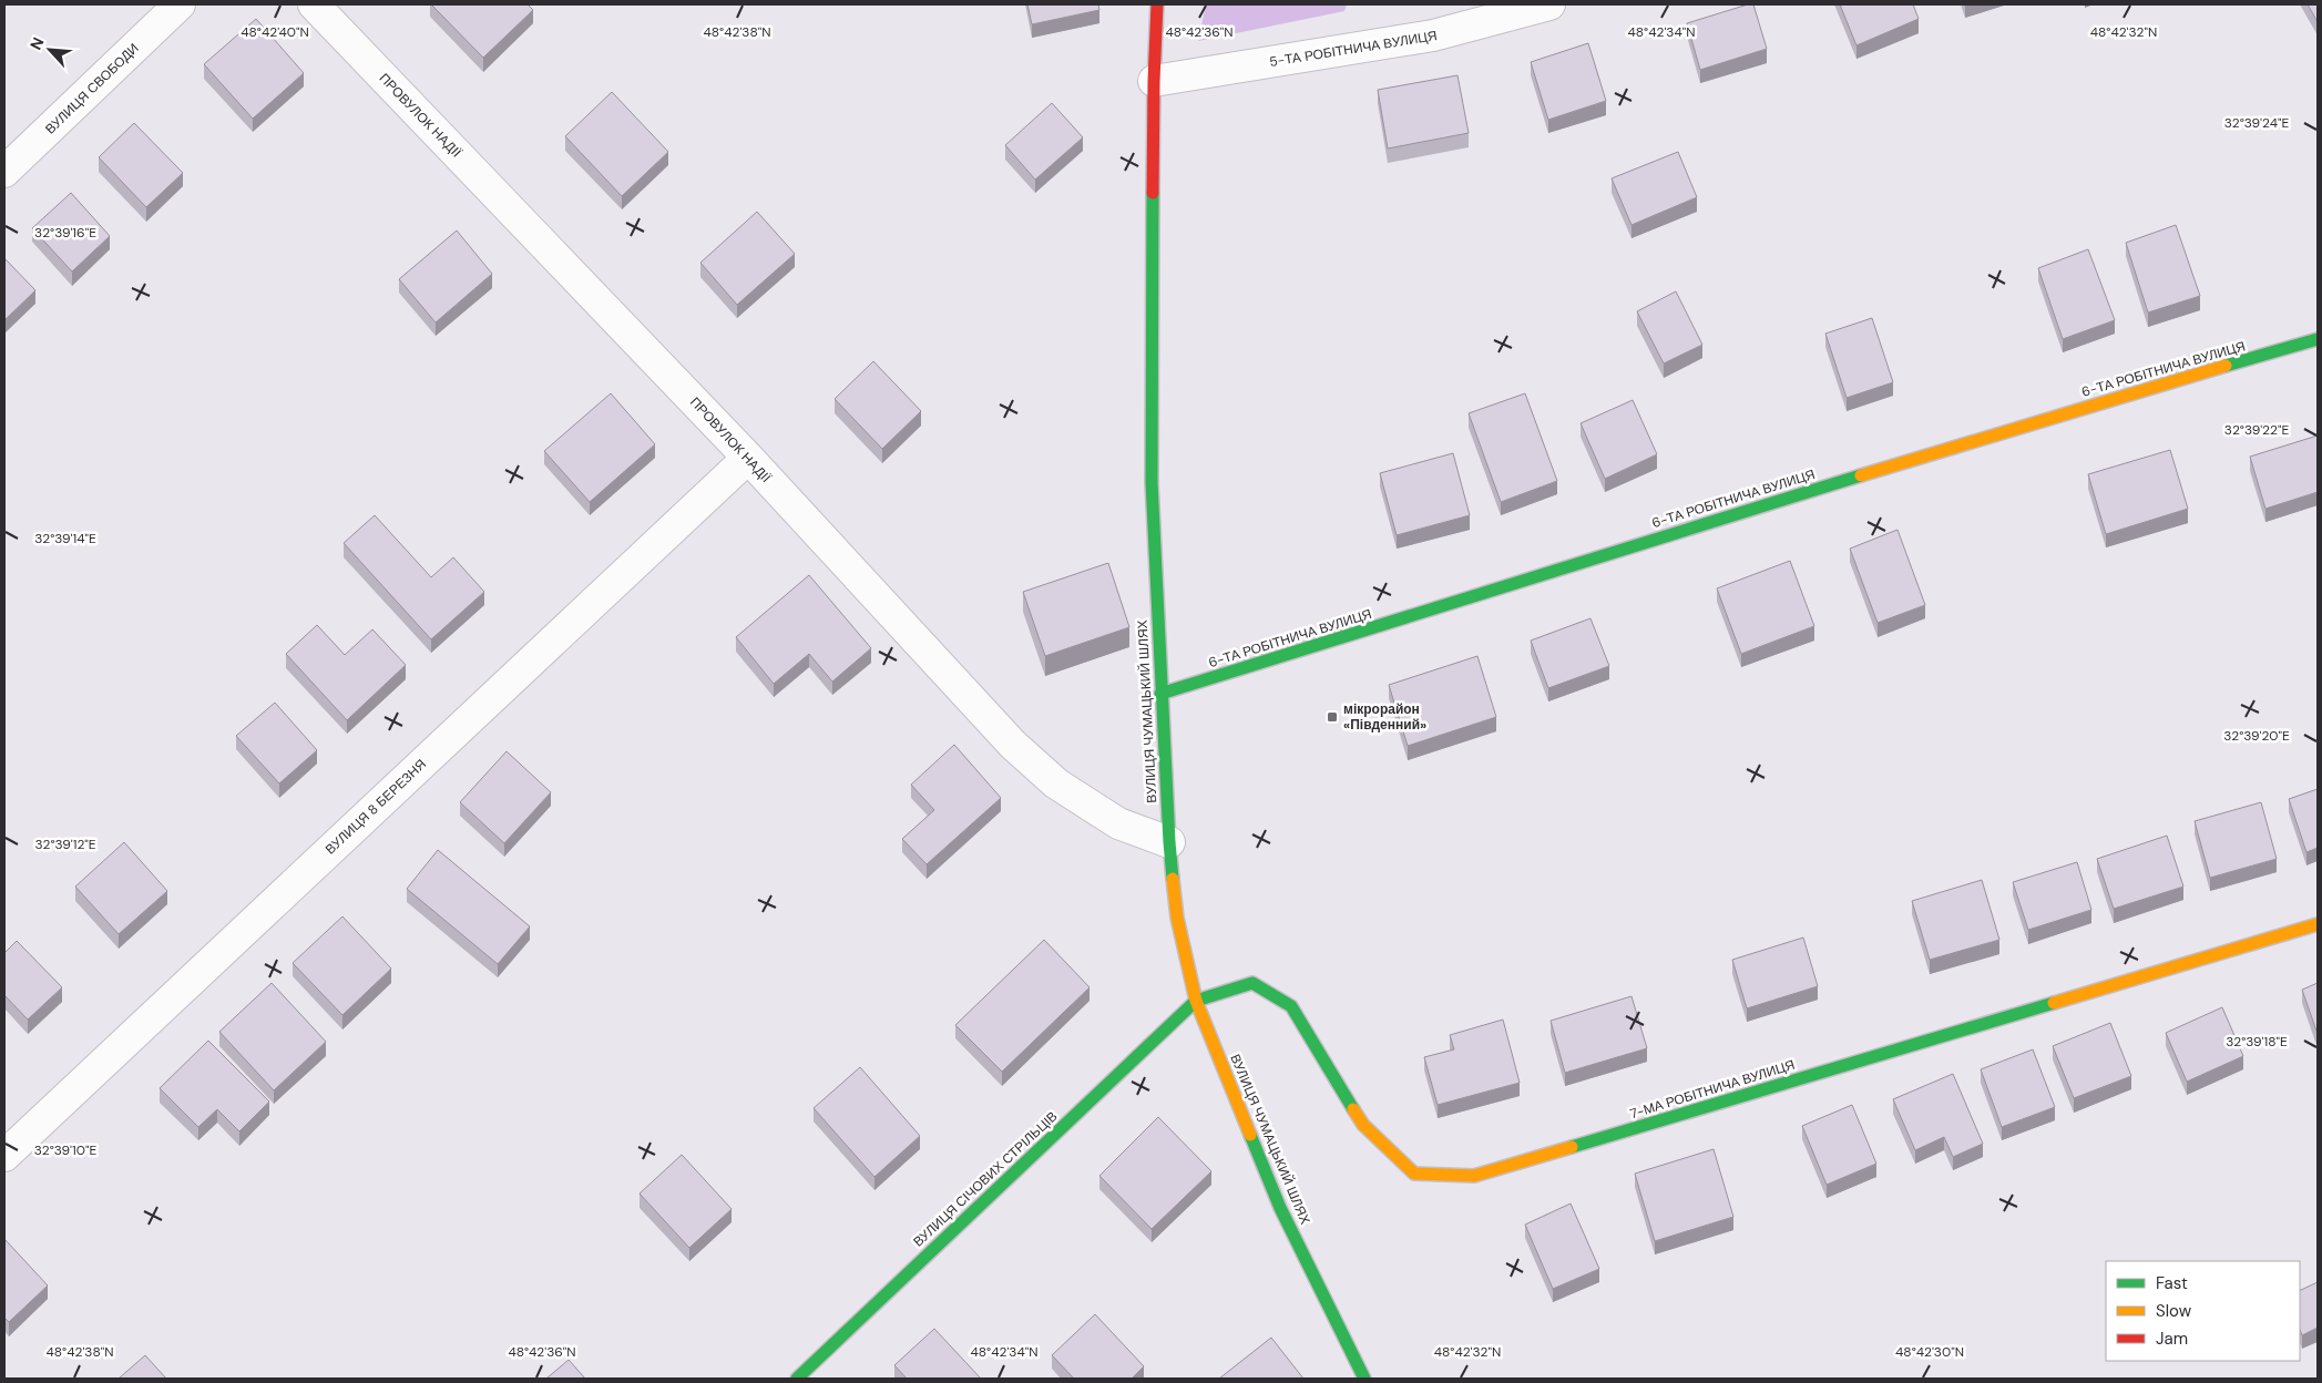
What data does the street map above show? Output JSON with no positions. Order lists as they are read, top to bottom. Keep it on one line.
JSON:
{"streets":{"street":["5-ТА РОБІТНИЧА ВУЛИЦЯ","ВУЛИЦЯ СВОБОДИ","ПРОВУЛОК НАДІЇ","6-ТА РОБІТНИЧА ВУЛИЦЯ","ВУЛИЦЯ ЧУМАЦЬКИЙ ШЛЯХ","ВУЛИЦЯ 8 БЕРЕЗНЯ","7-МА РОБІТНИЧА ВУЛИЦЯ","ВУЛИЦЯ СІЧОВИХ СТРІЛЬЦІВ"]},"crossings":[["5-ТА РОБІТНИЧА ВУЛИЦЯ","ВУЛИЦЯ ЧУМАЦЬКИЙ ШЛЯХ"],["ПРОВУЛОК НАДІЇ","ВУЛИЦЯ ЧУМАЦЬКИЙ ШЛЯХ"],["ПРОВУЛОК НАДІЇ","ВУЛИЦЯ 8 БЕРЕЗНЯ"],["6-ТА РОБІТНИЧА ВУЛИЦЯ","ВУЛИЦЯ ЧУМАЦЬКИЙ ШЛЯХ"],["ВУЛИЦЯ ЧУМАЦЬКИЙ ШЛЯХ","7-МА РОБІТНИЧА ВУЛИЦЯ"],["ВУЛИЦЯ ЧУМАЦЬКИЙ ШЛЯХ","ВУЛИЦЯ СІЧОВИХ СТРІЛЬЦІВ"],["7-МА РОБІТНИЧА ВУЛИЦЯ","ВУЛИЦЯ СІЧОВИХ СТРІЛЬЦІВ"]],"places":{"transit":["мікрорайон «Південний»"]},"legend":["Fast","Slow","Jam"],"north":"top left","coordinates":["48°42'40\"N","48°42'38\"N","48°42'36\"N","48°42'34\"N","48°42'32\"N","32°39'24\"E","32°39'16\"E","32°39'22\"E","32°39'14\"E","32°39'20\"E","32°39'12\"E","32°39'18\"E","32°39'10\"E","48°42'30\"N"]}
